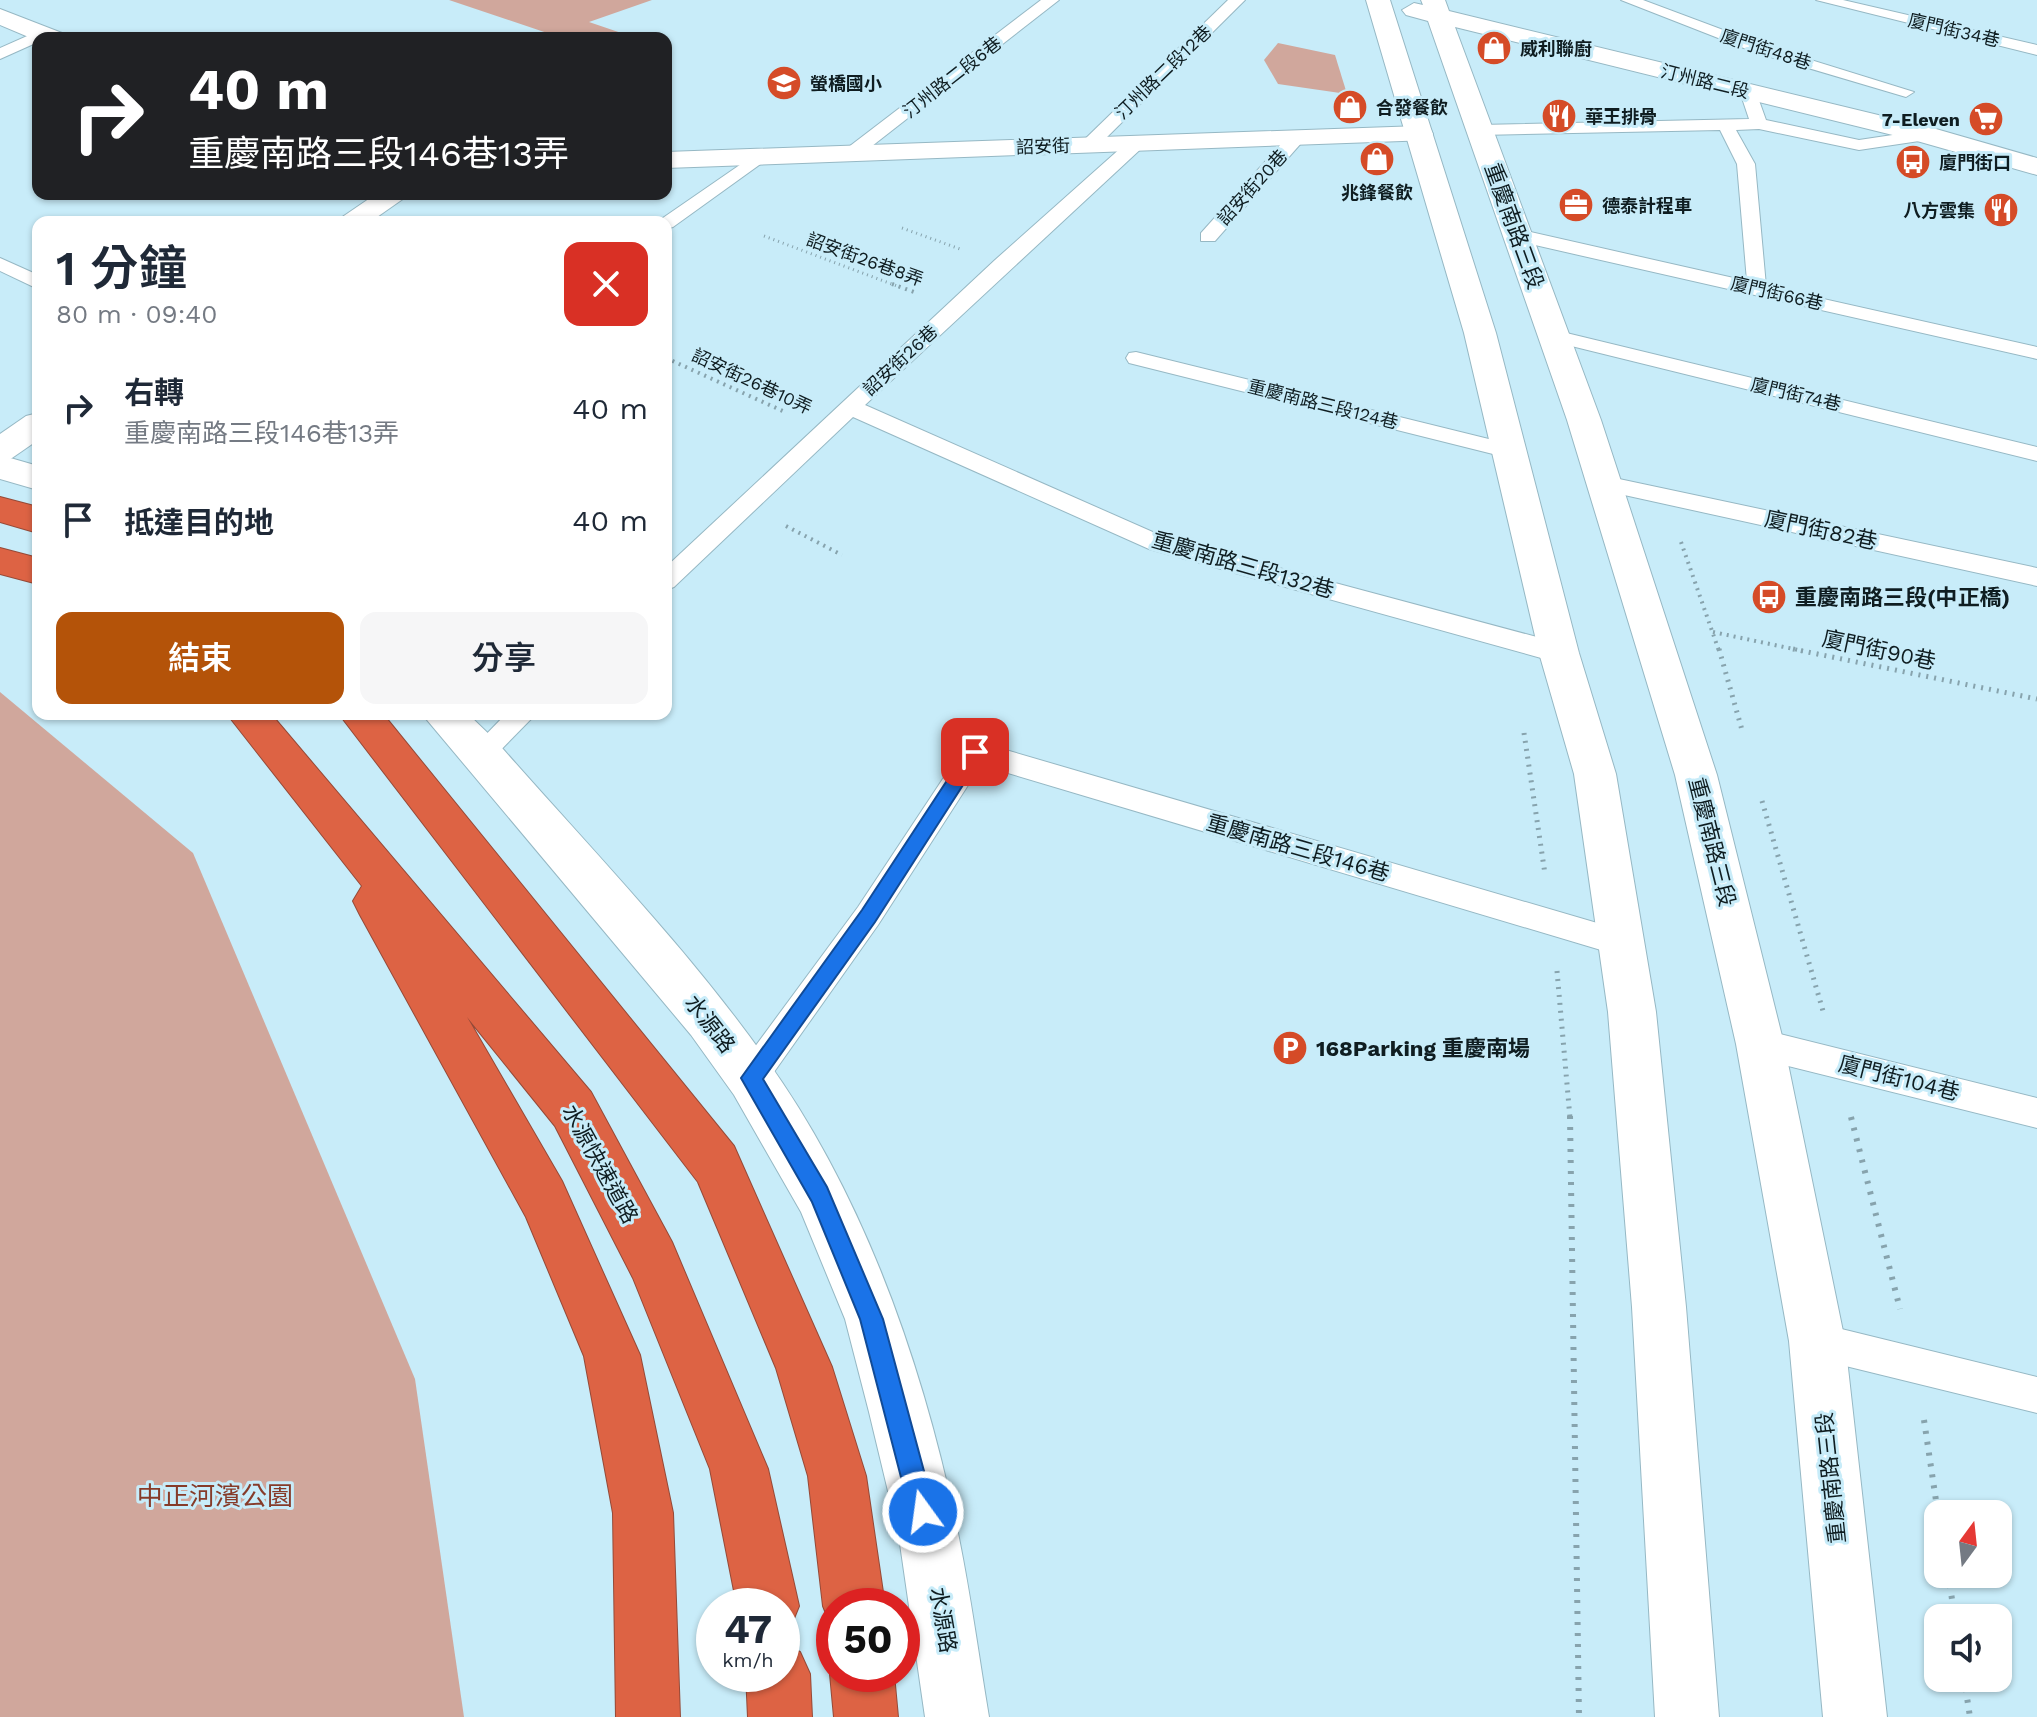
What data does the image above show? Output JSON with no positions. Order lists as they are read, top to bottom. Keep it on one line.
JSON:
{"streets":{"highway":["水源快速道路"],"main road":["汀州路二段","詔安街","重慶南路三段","水源路"],"lane":["廈門街34巷","廈門街48巷","汀州路二段12巷","汀州路二段6巷","詔安街20巷","廈門街66巷","詔安街26巷","廈門街74巷","重慶南路三段124巷","廈門街82巷","重慶南路三段132巷","重慶南路三段146巷","廈門街104巷"],"path":["詔安街26巷8弄","詔安街26巷10弄","廈門街90巷"]},"crossings":[["汀州路二段12巷","詔安街"],["汀州路二段6巷","詔安街"],["汀州路二段","重慶南路三段"],["詔安街","詔安街20巷"],["詔安街","詔安街26巷"],["重慶南路三段","廈門街66巷"],["重慶南路三段","廈門街74巷"],["重慶南路三段","廈門街82巷"],["重慶南路三段","廈門街104巷"],["詔安街26巷8弄","詔安街26巷"],["詔安街26巷","詔安街26巷10弄"],["詔安街26巷","重慶南路三段132巷"],["重慶南路三段146巷","水源路"]],"parks":["中正河濱公園"],"places":{"shop":["威利聯廚","合發餐飲","兆鋒餐飲"],"school or university":["螢橋國小"],"restaurant":["華王排骨","八方雲集"],"supermarket":["7-Eleven"],"bus stop":["廈門街口","重慶南路三段(中正橋)"],"office":["德泰計程車"],"parking":["168Parking 重慶南場"]},"north":"top","page":{"turn":["40 m","重慶南路三段146巷13弄"],"heading":["1 分鐘","80 m · 09:40"],"list":[{"name":"右轉","note":"重慶南路三段146巷13弄","value":"40 m"},{"name":"抵達目的地","value":"40 m"}],"buttons":["結束","分享"],"speed":"47 km/h","limit":"50"}}
